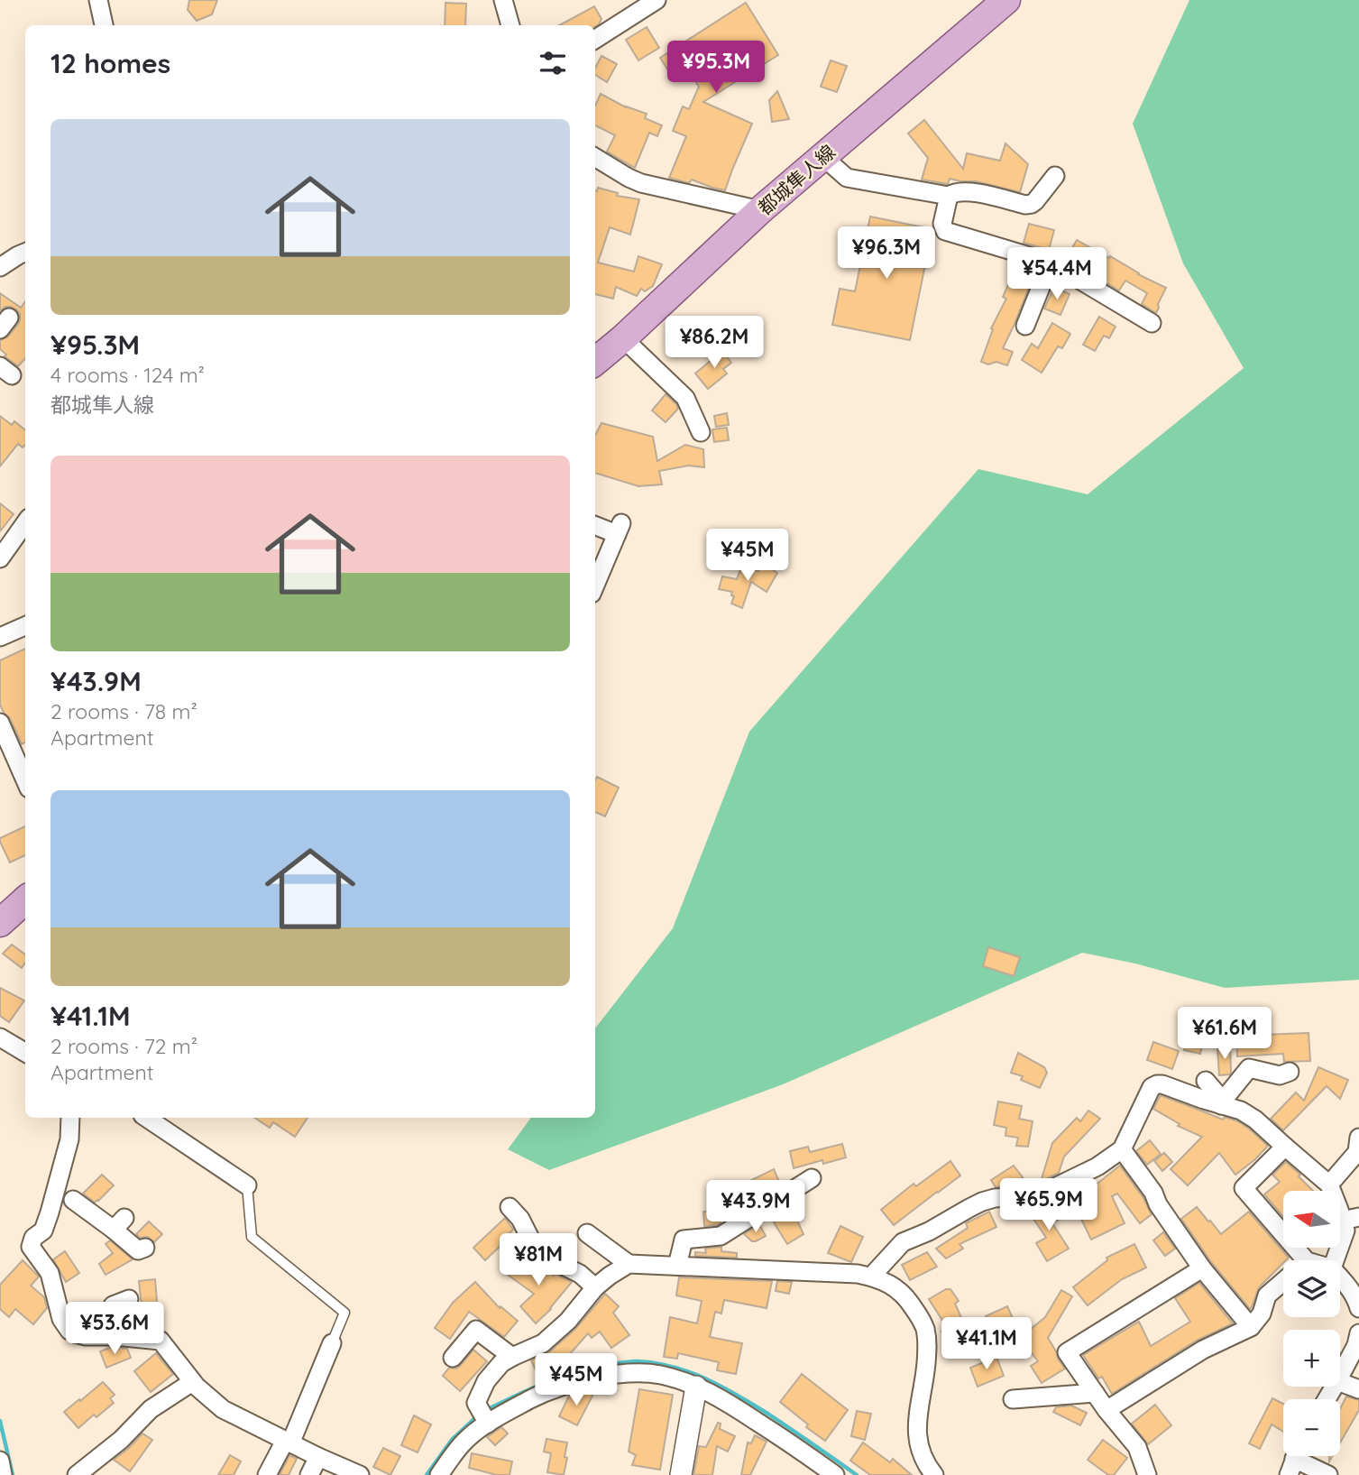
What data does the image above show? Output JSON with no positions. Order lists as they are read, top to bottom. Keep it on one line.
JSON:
{"streets":{"main road":["都城隼人線"]},"north":"left","page":{"heading":"12 homes","price":["¥95.3M","¥96.3M","¥54.4M","¥86.2M","¥45M","¥61.6M","¥65.9M","¥43.9M","¥81M","¥53.6M","¥41.1M","¥45M"],"list":[{"name":"¥95.3M","note":"4 rooms · 124 m² · 都城隼人線"},{"name":"¥43.9M","note":"2 rooms · 78 m² · Apartment"},{"name":"¥41.1M","note":"2 rooms · 72 m² · Apartment"}],"map_buttons":["+","−"]}}
